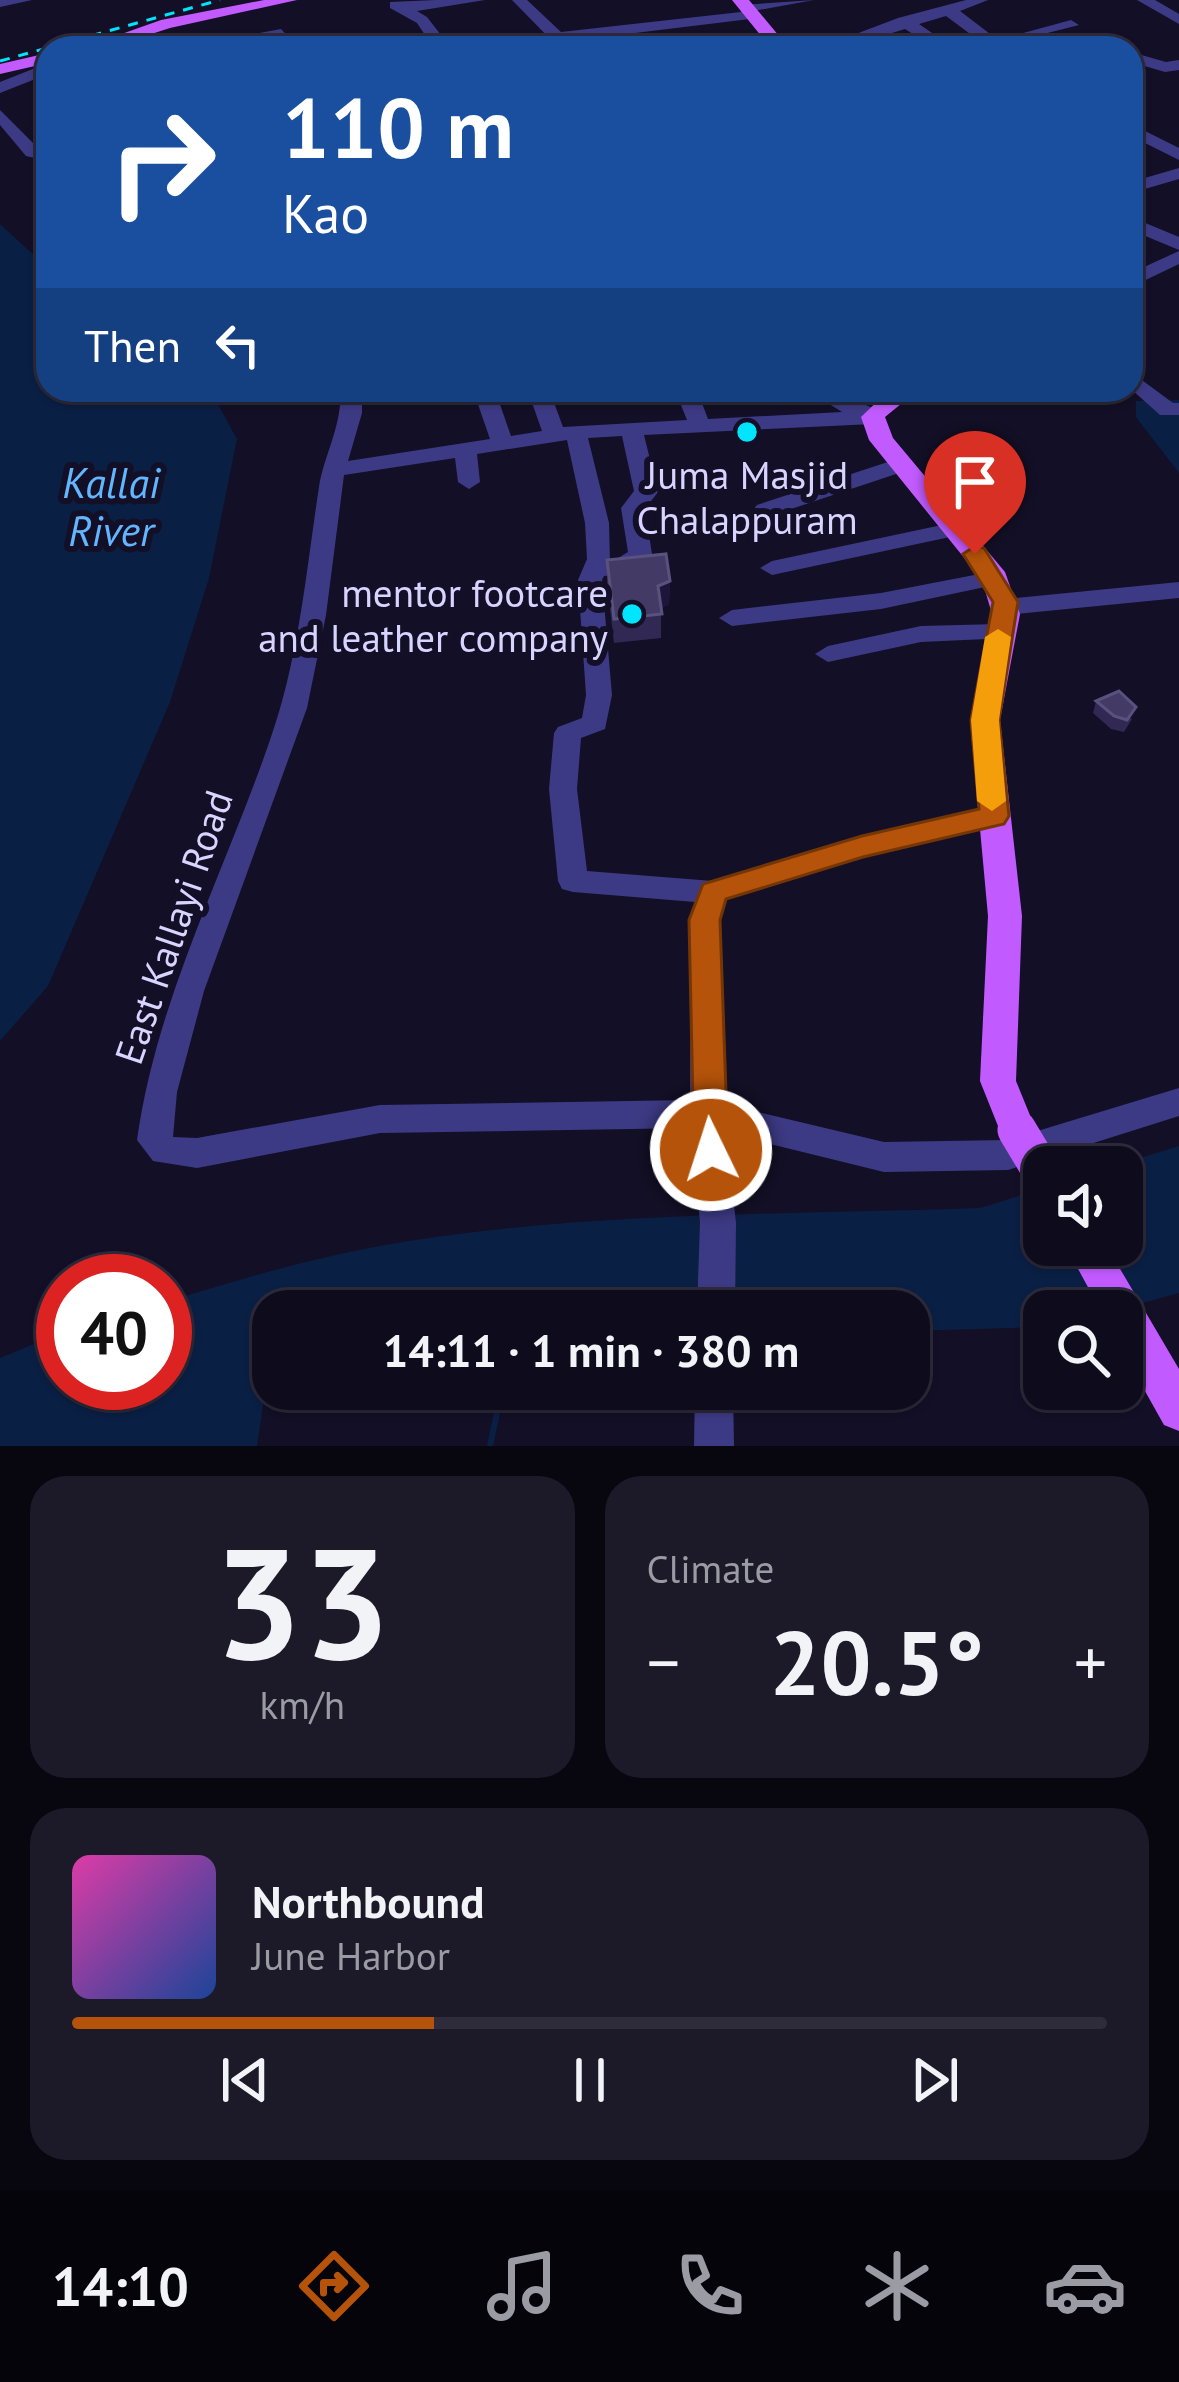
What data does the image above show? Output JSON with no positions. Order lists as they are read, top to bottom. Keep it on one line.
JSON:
{"streets":{"street":["East Kallayi Road"]},"water":["Kallai River"],"places":["Juma Masjid Chalappuram","mentor footcare and leather company"],"page":{"turn":["110 m","Kao"],"then":"Then","limit":"40","trip":"14:11 · 1 min · 380 m","tile":[["33","km/h"],"Climate"],"heat":["−","20.5°","+"],"song":["Northbound","June Harbor"],"tabs":"14:10"}}
